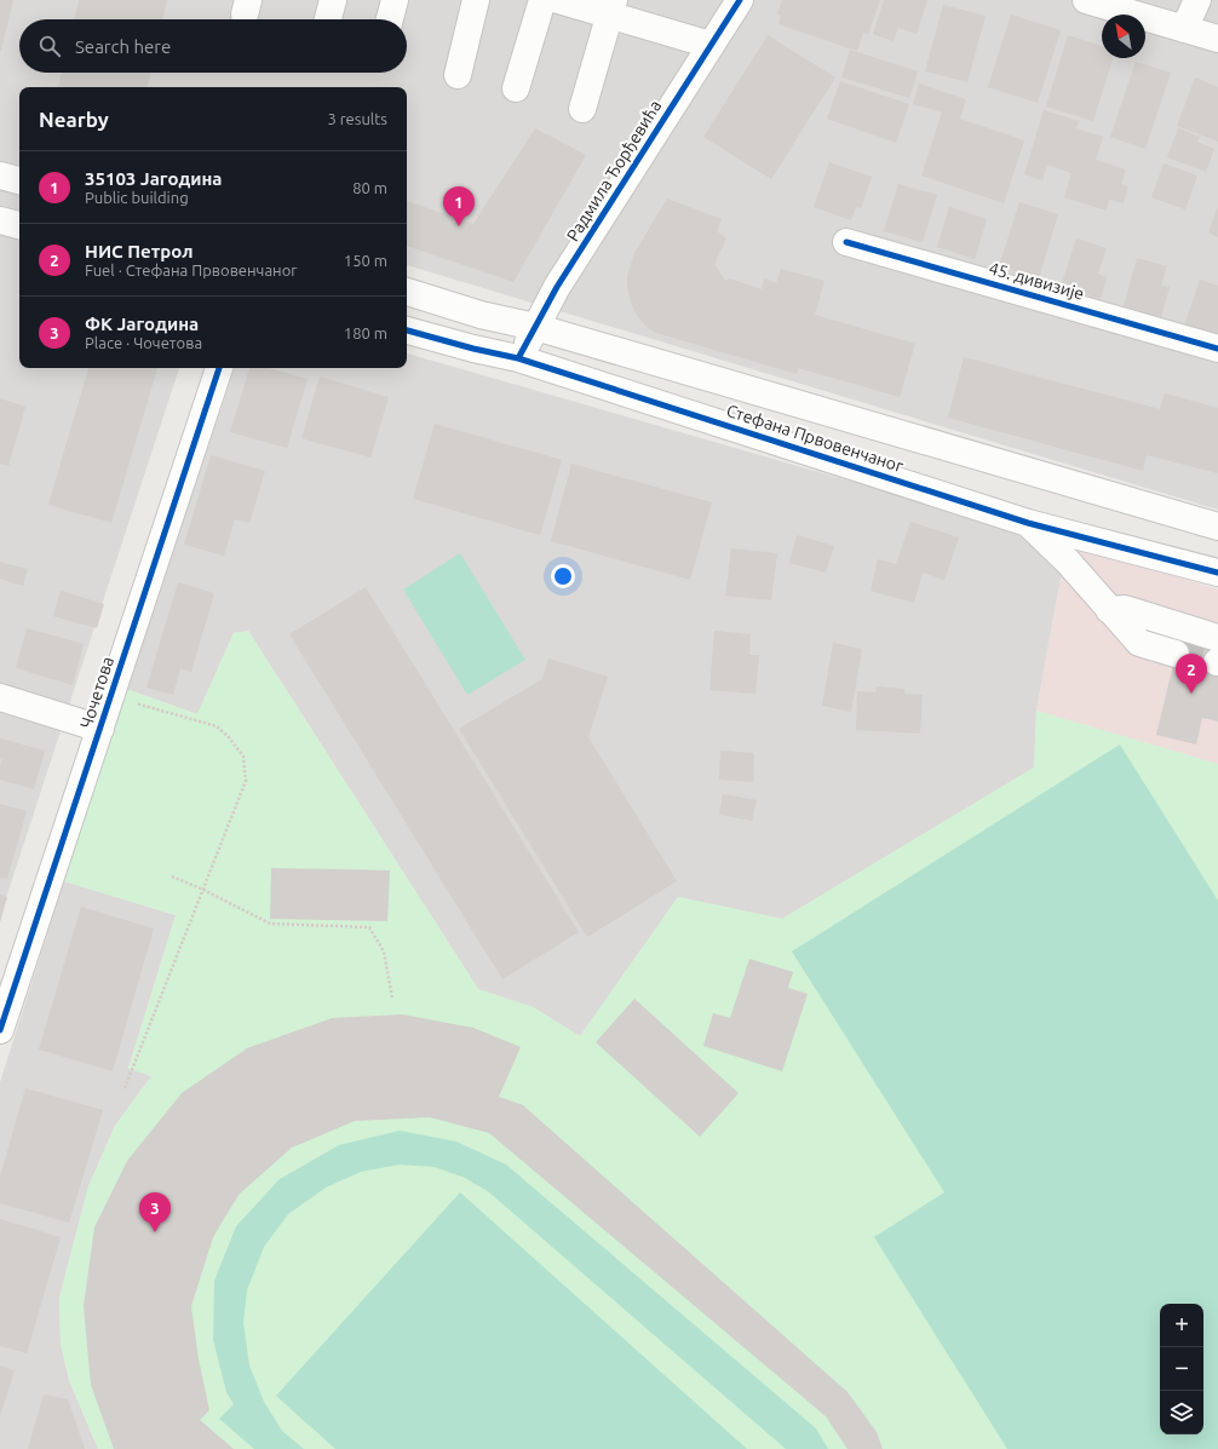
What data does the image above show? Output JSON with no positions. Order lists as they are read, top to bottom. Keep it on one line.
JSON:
{"streets":{"street":["Радмила Ђорђевића","45. дивизије","Стефана Првовенчаног","Чочетова"]},"crossings":[["Радмила Ђорђевића","Стефана Првовенчаног"]],"north":"top left","page":{"search":"Search here","heading":["Nearby","3 results"],"list":[{"mark":"1","name":"35103 Јагодина","note":"Public building","value":"80 m"},{"mark":"2","name":"НИС Петрол","note":"Fuel · Стефана Првовенчаног","value":"150 m"},{"mark":"3","name":"ФК Јагодина","note":"Place · Чочетова","value":"180 m"}],"pins":["1","2","3"],"map_buttons":["+","−"]}}
